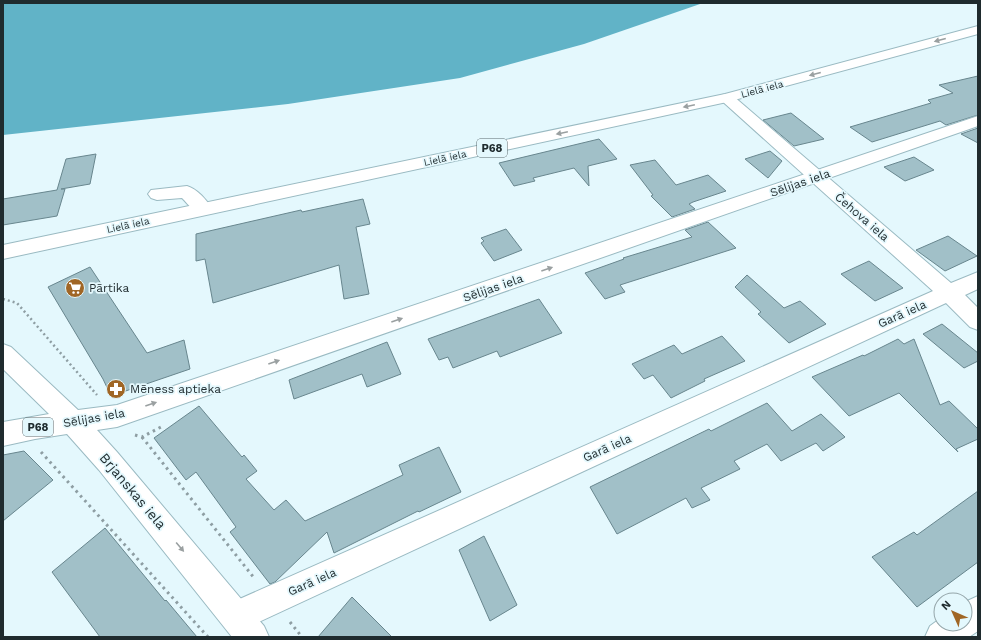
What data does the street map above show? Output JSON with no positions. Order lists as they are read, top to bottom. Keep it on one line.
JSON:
{"streets":{"main road":["Lielā iela","P68","Sēlijas iela","Čehova iela","Garā iela","Brjanskas iela"]},"crossings":[["Lielā iela","Čehova iela"],["Sēlijas iela","Čehova iela"],["Sēlijas iela","Brjanskas iela"],["Čehova iela","Garā iela"],["Garā iela","Brjanskas iela"]],"one_way":["Lielā iela","Sēlijas iela","Brjanskas iela"],"places":{"supermarket":["Pārtika"],"pharmacy":["Mēness aptieka"]},"north":"top left"}
